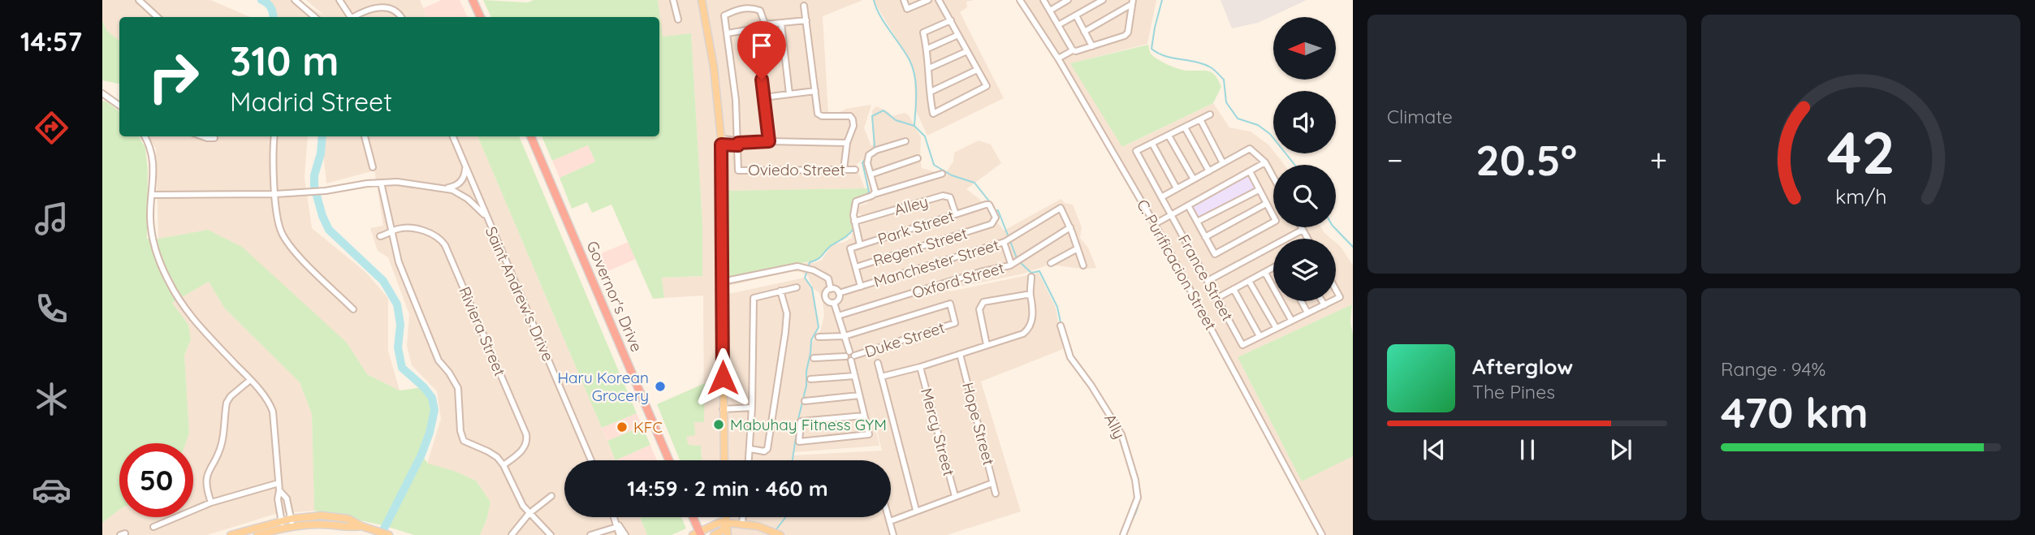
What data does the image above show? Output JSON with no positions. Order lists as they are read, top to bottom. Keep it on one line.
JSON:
{"streets":{"highway":["Governor's Drive"],"street":["Oviedo Street","Alley","Park Street","Regent Street","Manchester Street","C. Purificacion Street","France Street","Oxford Street","Saint Andrew's Drive","Riviera Street","Duke Street","Hope Street","Ally","Mercy Street"]},"crossings":[["Alley","Park Street"],["Park Street","Regent Street"],["Park Street","Manchester Street"],["Manchester Street","Oxford Street"]],"places":["Haru Korean Grocery","Mabuhay Fitness GYM","KFC"],"north":"left","page":{"tabs":"14:57","tile":["Climate",["Range · 94%","470 km"]],"turn":["310 m","Madrid Street"],"heat":["−","20.5°","+"],"song":["Afterglow","The Pines"],"limit":"50","trip":"14:59 · 2 min · 460 m","gauge":["42","km/h"]}}
